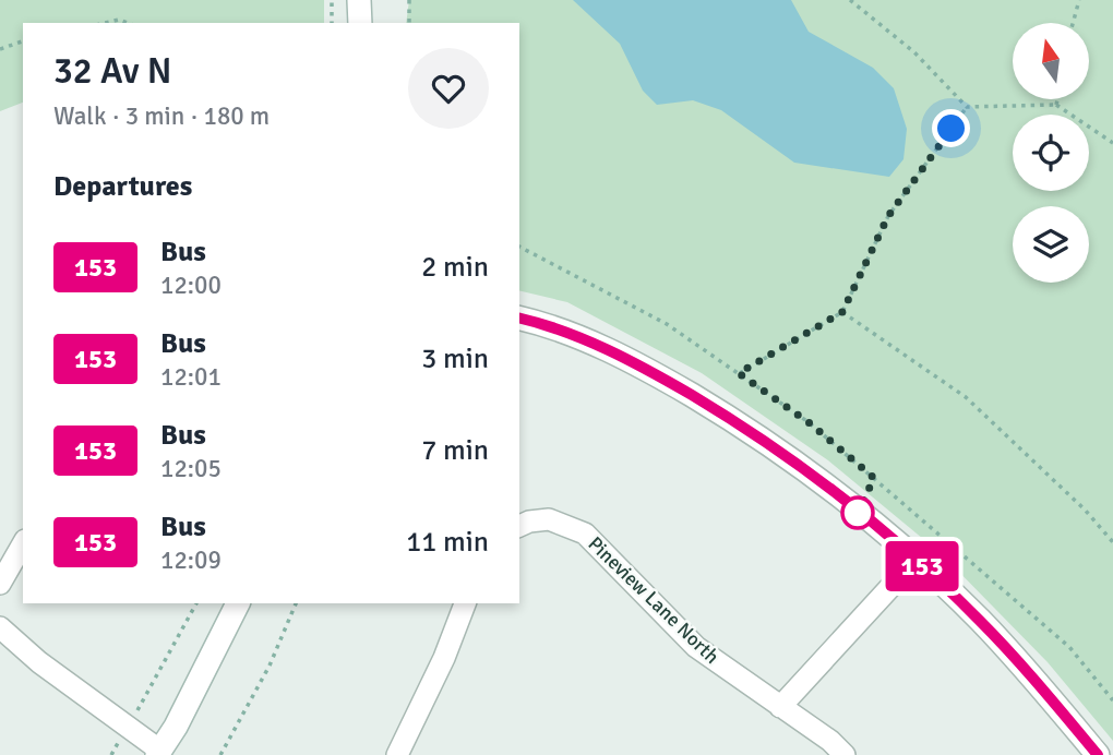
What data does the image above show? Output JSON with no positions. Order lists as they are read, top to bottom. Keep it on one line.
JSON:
{"streets":{"street":["Pineview Lane North"]},"lines":["bus line 153"],"north":"top","page":{"on_map":"153","heading":[["32 Av N","Walk · 3 min · 180 m"],"Departures"],"list":[{"mark":"153","name":"Bus","note":"12:00","value":"2 min"},{"mark":"153","name":"Bus","note":"12:01","value":"3 min"},{"mark":"153","name":"Bus","note":"12:05","value":"7 min"},{"mark":"153","name":"Bus","note":"12:09","value":"11 min"}]}}
